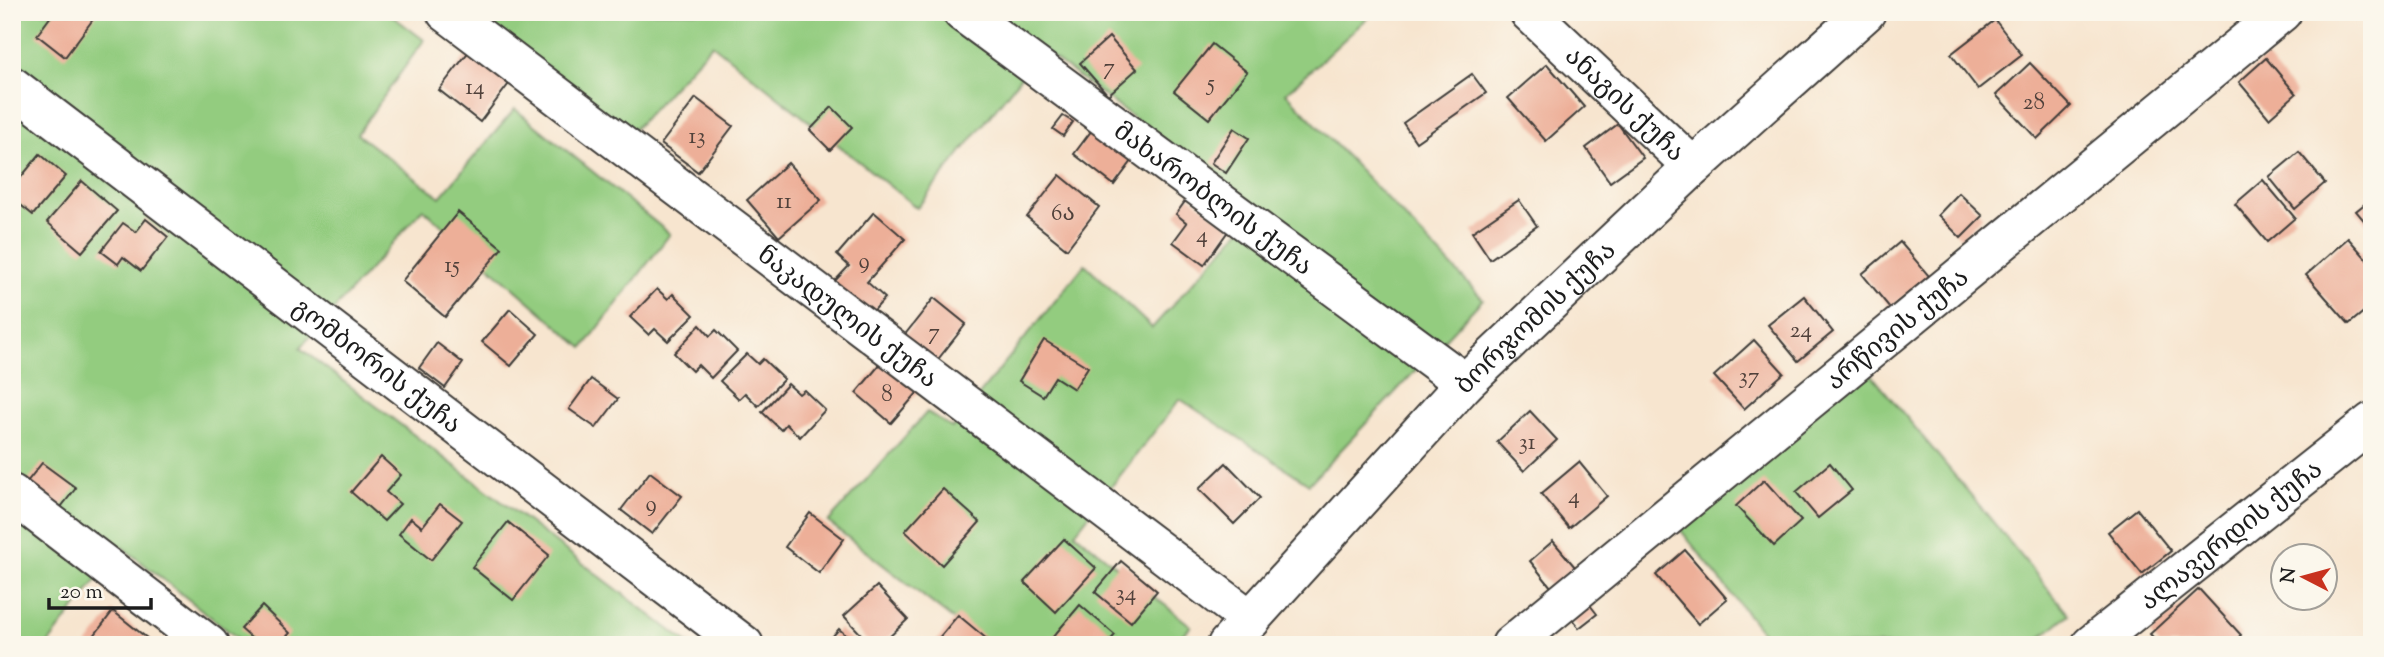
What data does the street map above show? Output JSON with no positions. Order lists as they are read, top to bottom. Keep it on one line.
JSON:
{"streets":{"street":["ანაგის ქუჩა","მახარობლის ქუჩა","ნაკადულის ქუჩა","ბორჯომის ქუჩა","არწივის ქუჩა","გომბორის ქუჩა","ალავერდის ქუჩა"]},"crossings":[["ანაგის ქუჩა","ბორჯომის ქუჩა"],["მახარობლის ქუჩა","ბორჯომის ქუჩა"],["ნაკადულის ქუჩა","ბორჯომის ქუჩა"]],"house_numbers":["7","5","14","28","13","11","6ა","4","9","15","24","7","37","8","31","4","9","34"],"scale_bar":"20 m","north":"left"}
